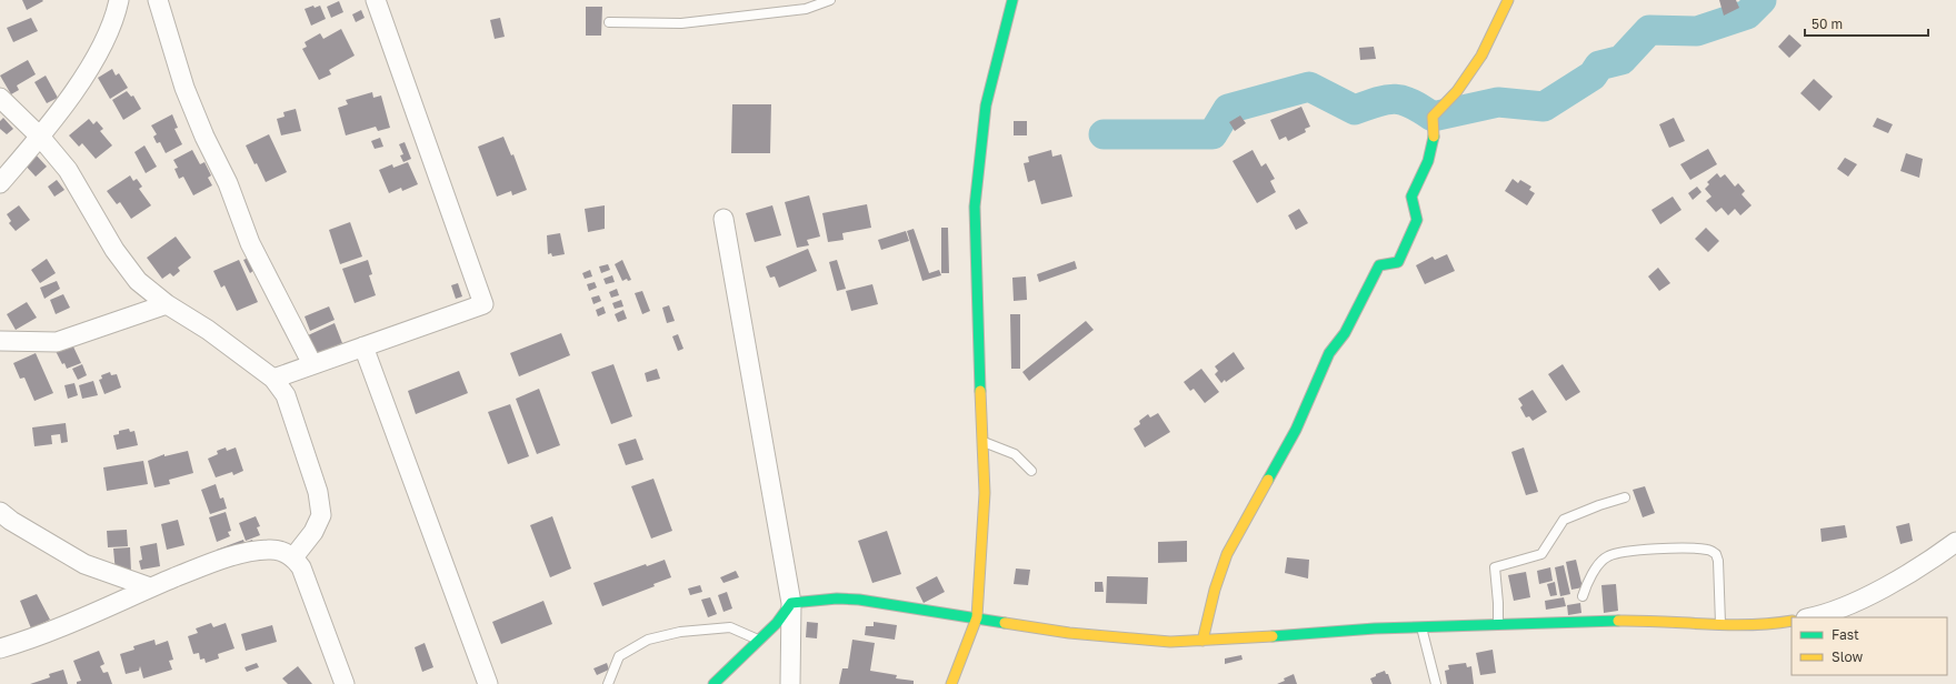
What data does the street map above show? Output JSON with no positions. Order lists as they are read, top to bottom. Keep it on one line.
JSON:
{"legend":["Fast","Slow"],"scale_bar":"50 m"}
